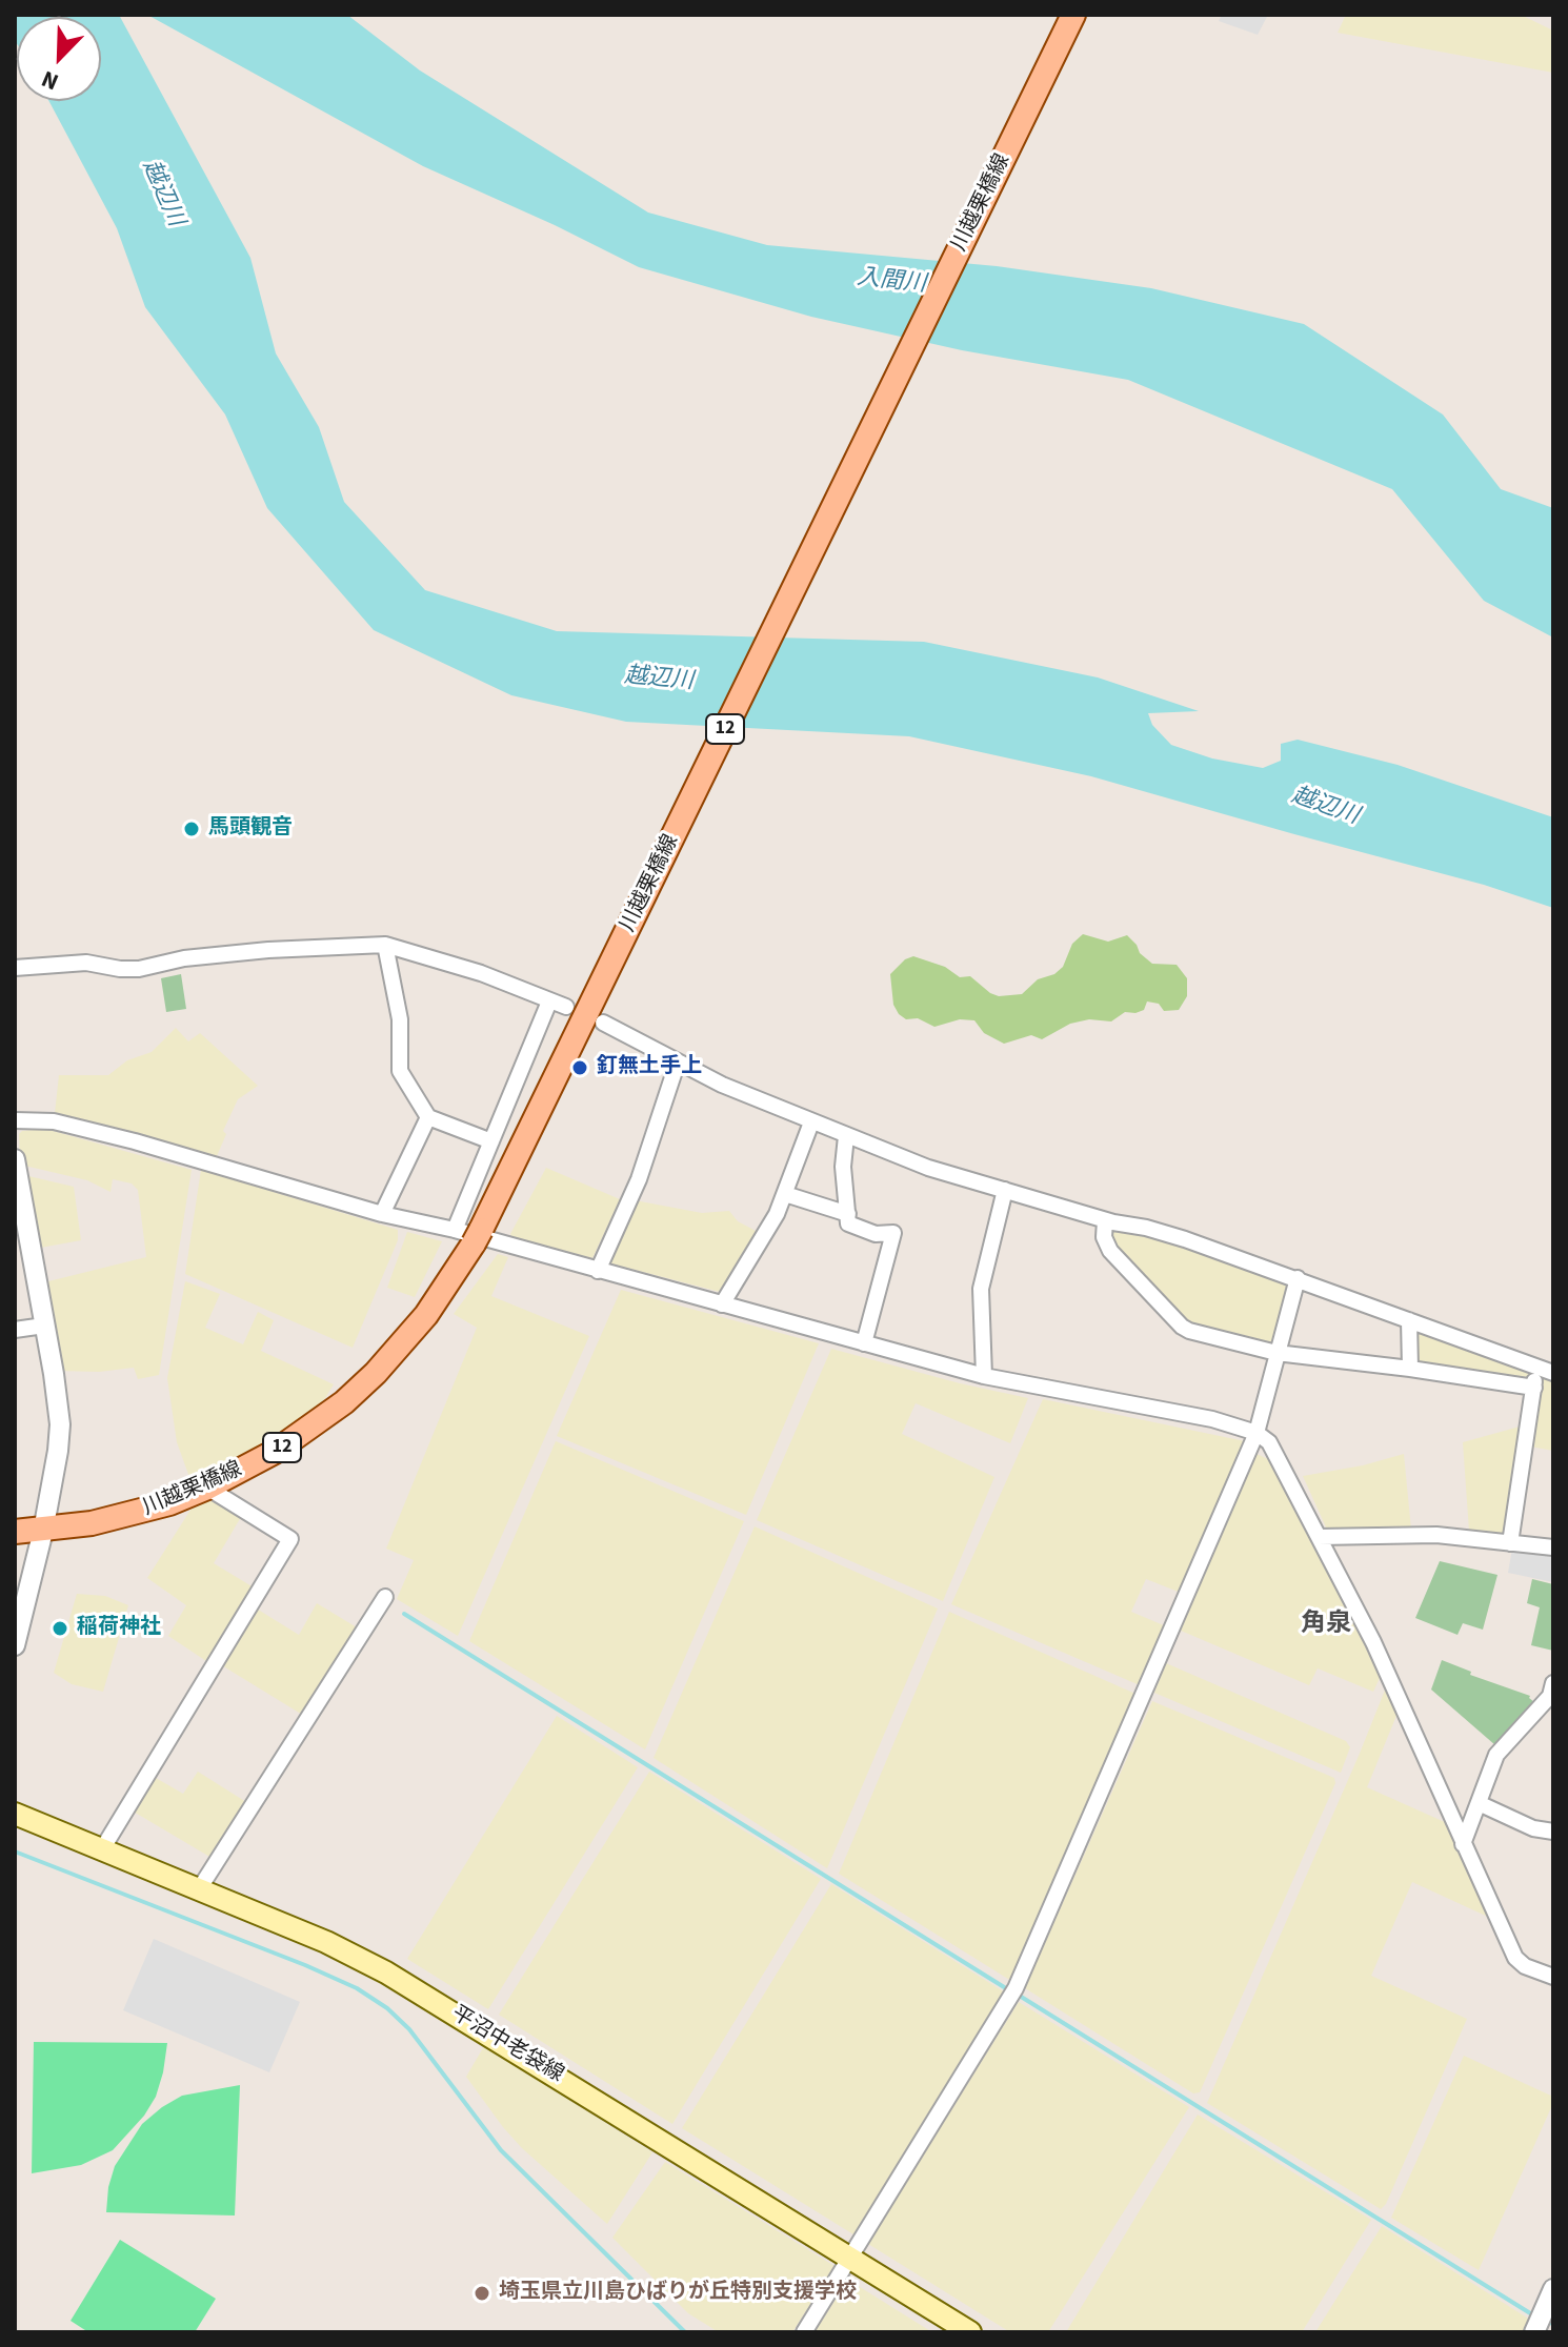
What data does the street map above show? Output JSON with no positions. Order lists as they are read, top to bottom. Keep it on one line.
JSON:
{"streets":{"main road":["川越栗橋線","12","平沼中老袋線"]},"districts":["角泉"],"water":["越辺川","入間川"],"places":["馬頭観音","釘無土手上","稲荷神社","埼玉県立川島ひばりが丘特別支援学校"],"north":"bottom left"}
